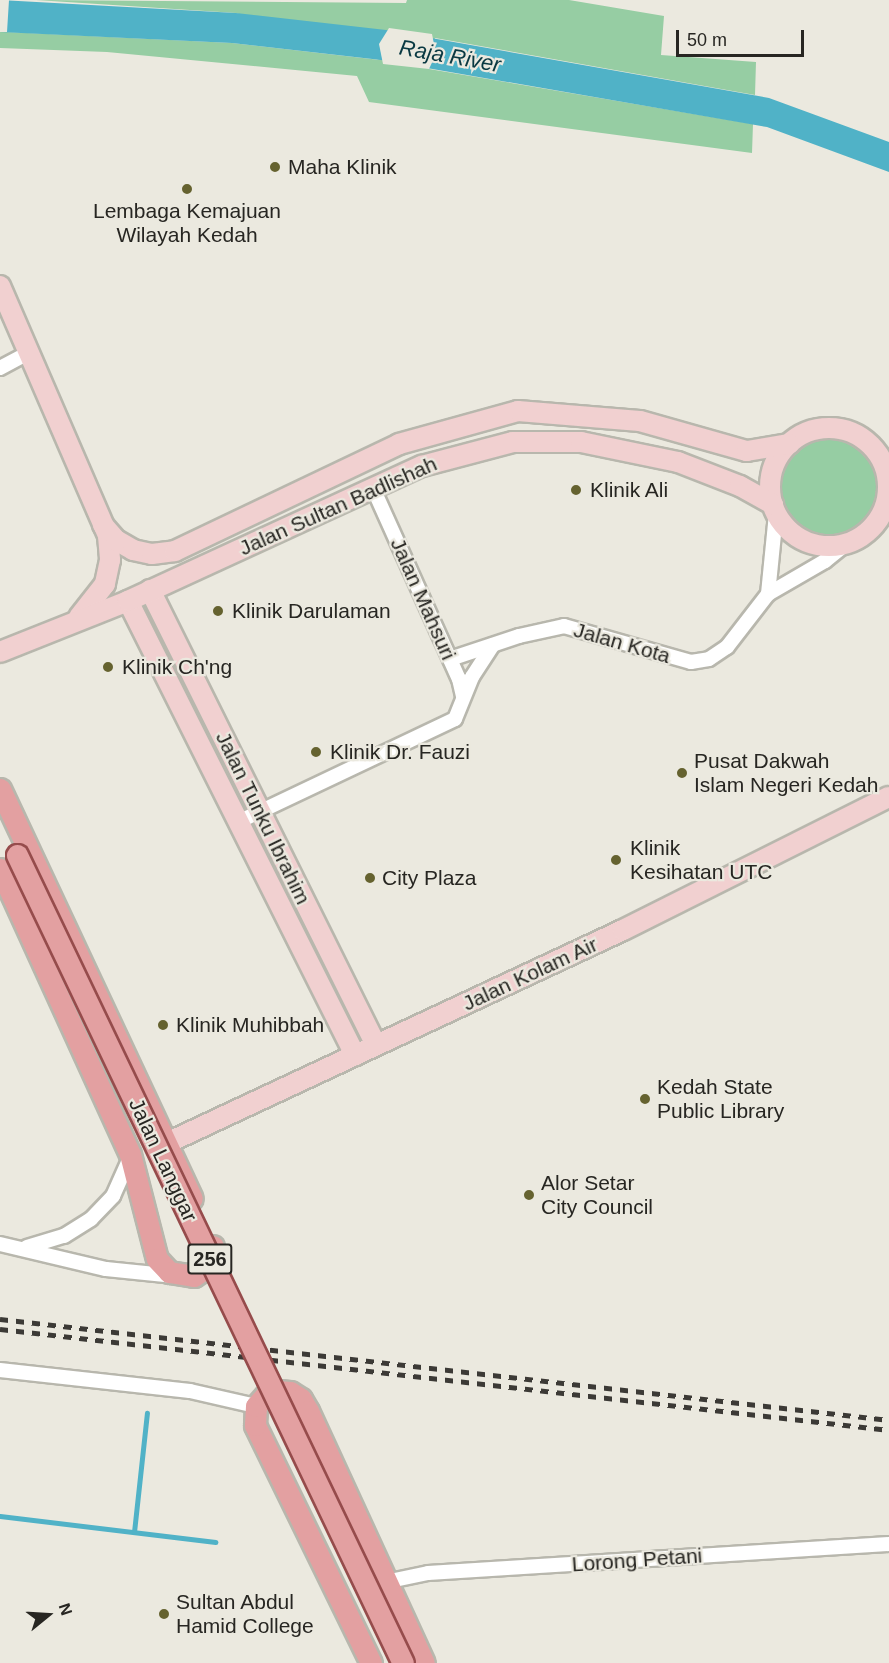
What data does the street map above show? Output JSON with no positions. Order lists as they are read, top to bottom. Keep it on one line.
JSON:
{"streets":{"main road":["Jalan Sultan Badlishah","Jalan Tunku Ibrahim","Jalan Kolam Air","Jalan Langgar","256"],"street":["Jalan Mahsuri","Jalan Kota","Lorong Petani"]},"crossings":[["Jalan Sultan Badlishah","Jalan Mahsuri"],["Jalan Sultan Badlishah","Jalan Kota"],["Jalan Sultan Badlishah","Jalan Tunku Ibrahim"],["Jalan Mahsuri","Jalan Kota"],["Jalan Tunku Ibrahim","Jalan Kolam Air"]],"water":["Raja River"],"places":["Maha Klinik","Lembaga Kemajuan Wilayah Kedah","Klinik Ali","Klinik Darulaman","Klinik Ch'ng","Klinik Dr. Fauzi","Pusat Dakwah Islam Negeri Kedah","Klinik Kesihatan UTC","City Plaza","Klinik Muhibbah","Kedah State Public Library","Alor Setar City Council","Sultan Abdul Hamid College"],"scale_bar":"50 m","north":"right"}
